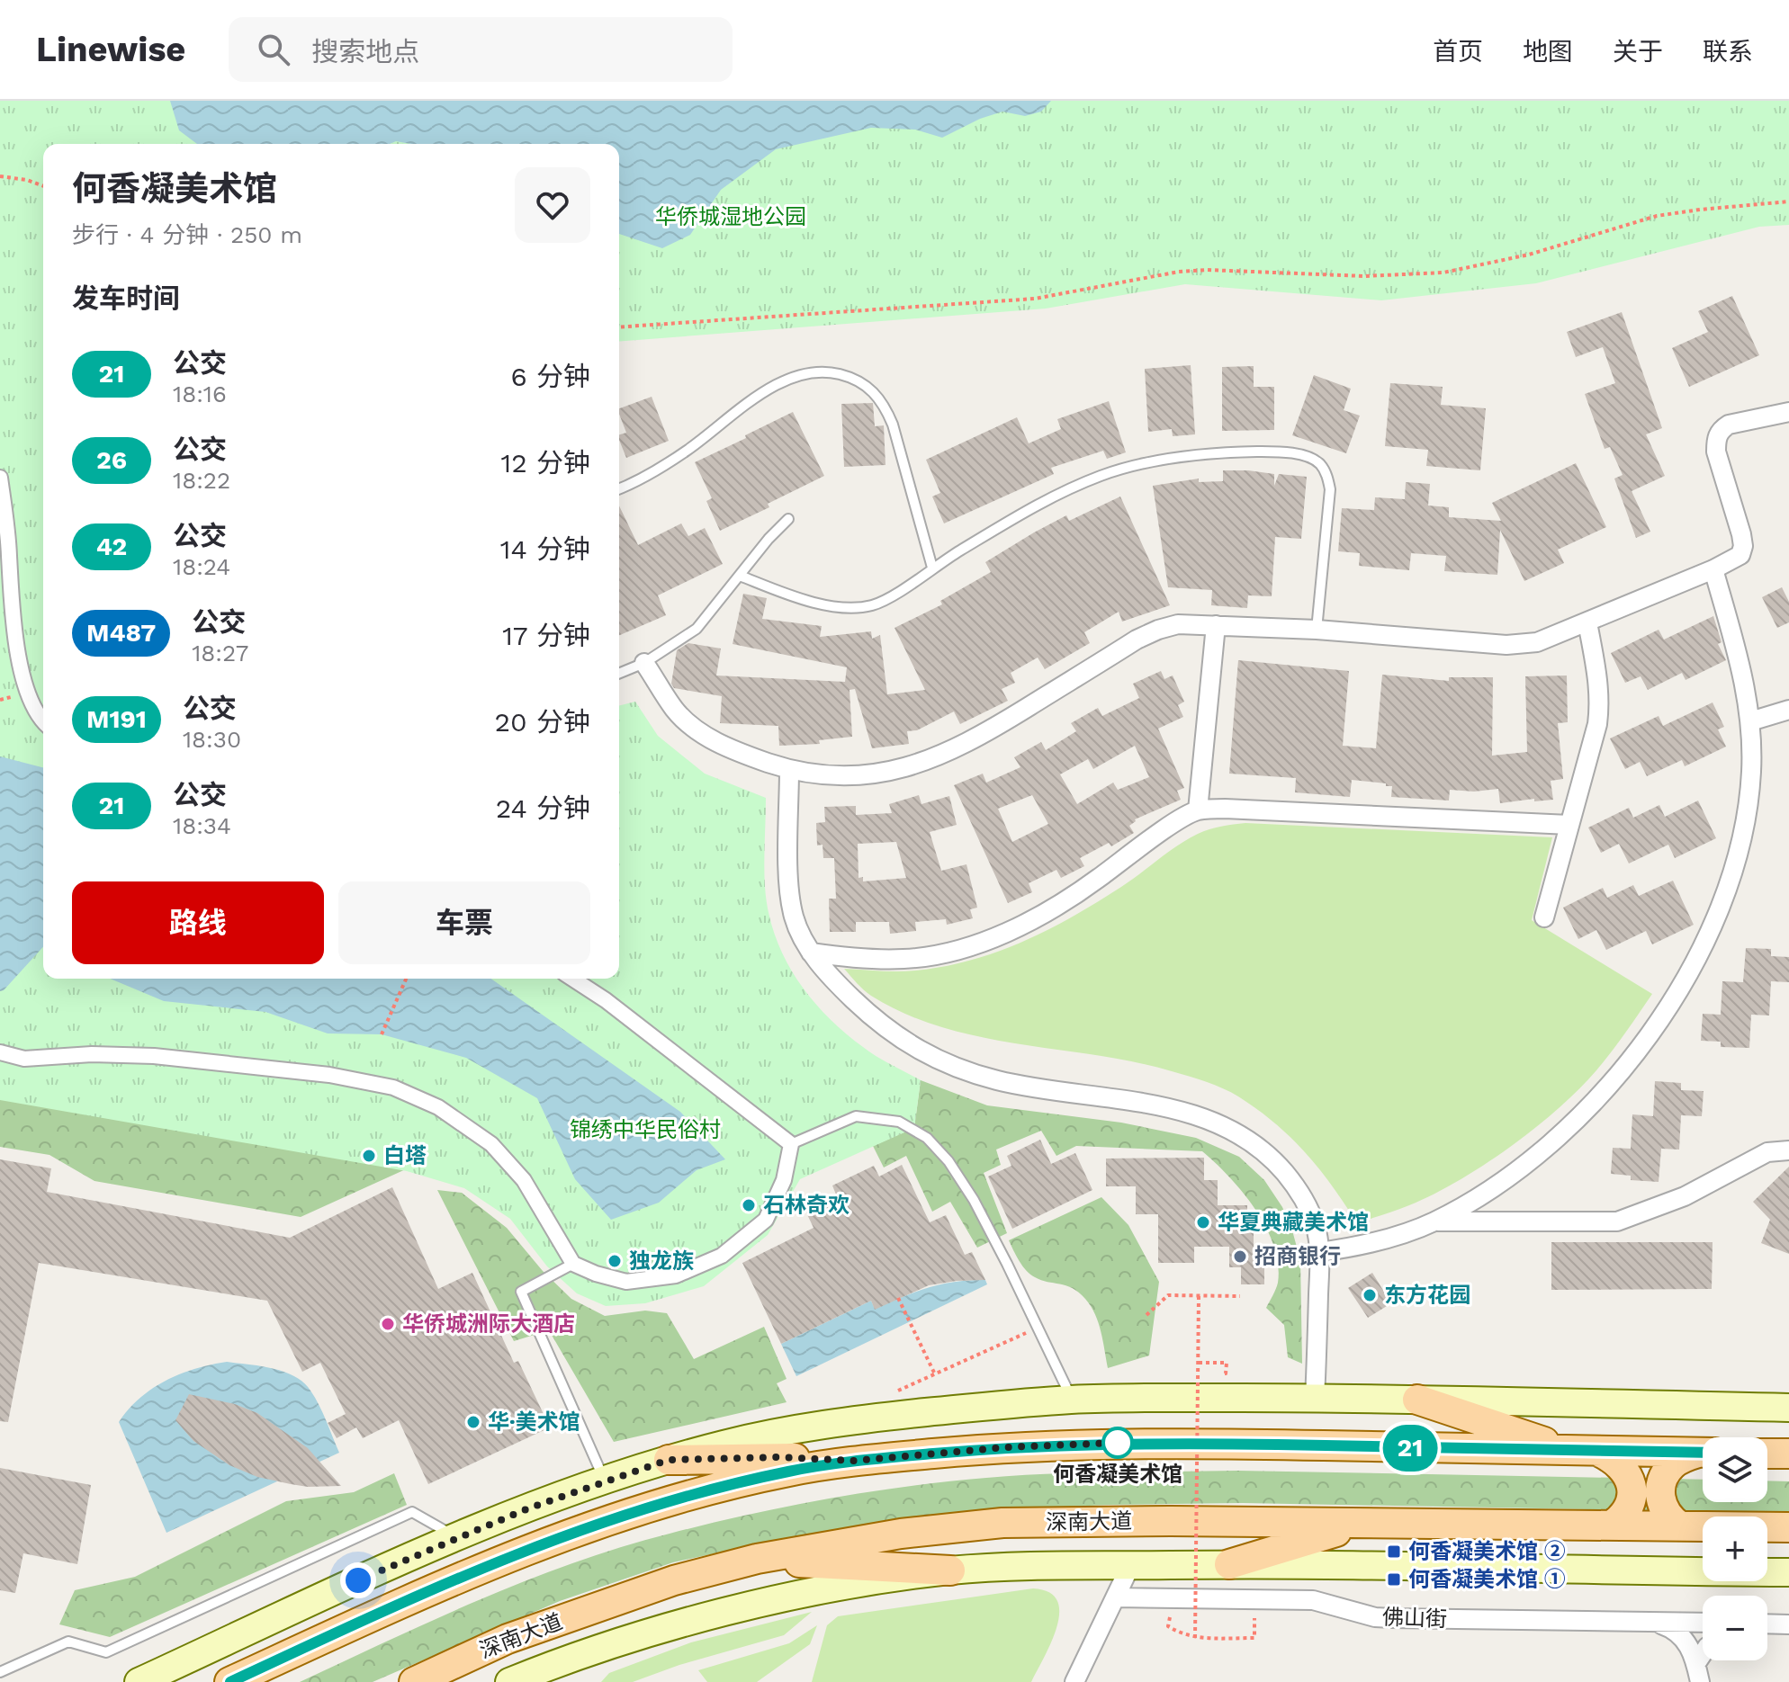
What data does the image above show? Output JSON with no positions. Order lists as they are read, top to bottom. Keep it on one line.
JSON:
{"streets":{"main road":["深南大道"],"street":["佛山街"]},"parks":["华侨城湿地公园","锦绣中华民俗村"],"places":{"other":["白塔","石林奇欢","华夏典藏美术馆","招商银行","独龙族","东方花园","华侨城洲际大酒店","华·美术馆","何香凝美术馆"],"transit":["何香凝美术馆 ②","何香凝美术馆 ①"]},"lines":["bus line 21"],"page":{"header":"Linewise","search":"搜索地点","nav":["首页","地图","关于","联系"],"on_map":"21","heading":[["何香凝美术馆","步行 · 4 分钟 · 250 m"],"发车时间"],"list":[{"mark":"21","name":"公交","note":"18:16","value":"6 分钟"},{"mark":"26","name":"公交","note":"18:22","value":"12 分钟"},{"mark":"42","name":"公交","note":"18:24","value":"14 分钟"},{"mark":"M487","name":"公交","note":"18:27","value":"17 分钟"},{"mark":"M191","name":"公交","note":"18:30","value":"20 分钟"},{"mark":"21","name":"公交","note":"18:34","value":"24 分钟"}],"buttons":["路线","车票"],"map_buttons":["+","−"]}}
